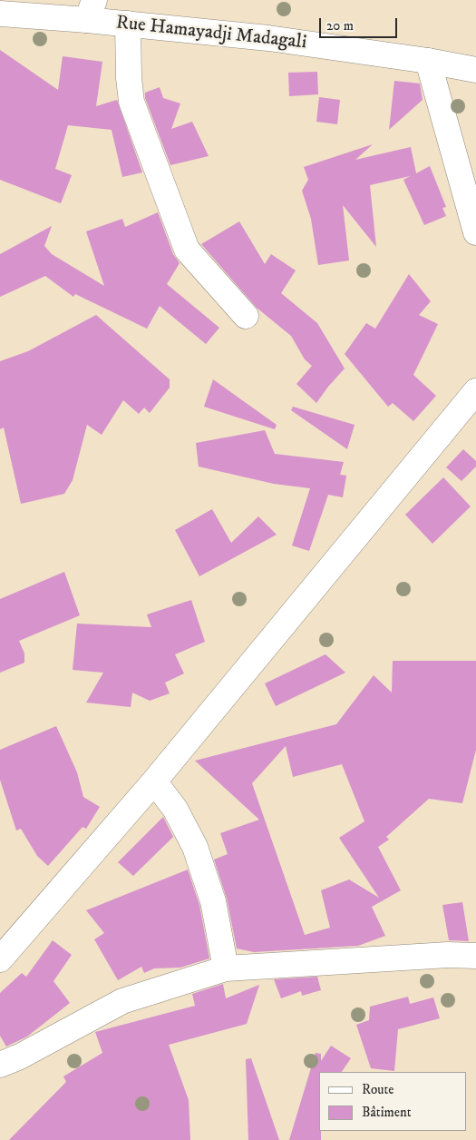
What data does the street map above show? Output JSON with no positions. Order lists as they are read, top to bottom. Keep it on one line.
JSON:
{"streets":{"street":["Rue Hamayadji Madagali"]},"legend":["Route","Bâtiment"],"scale_bar":"20 m"}
